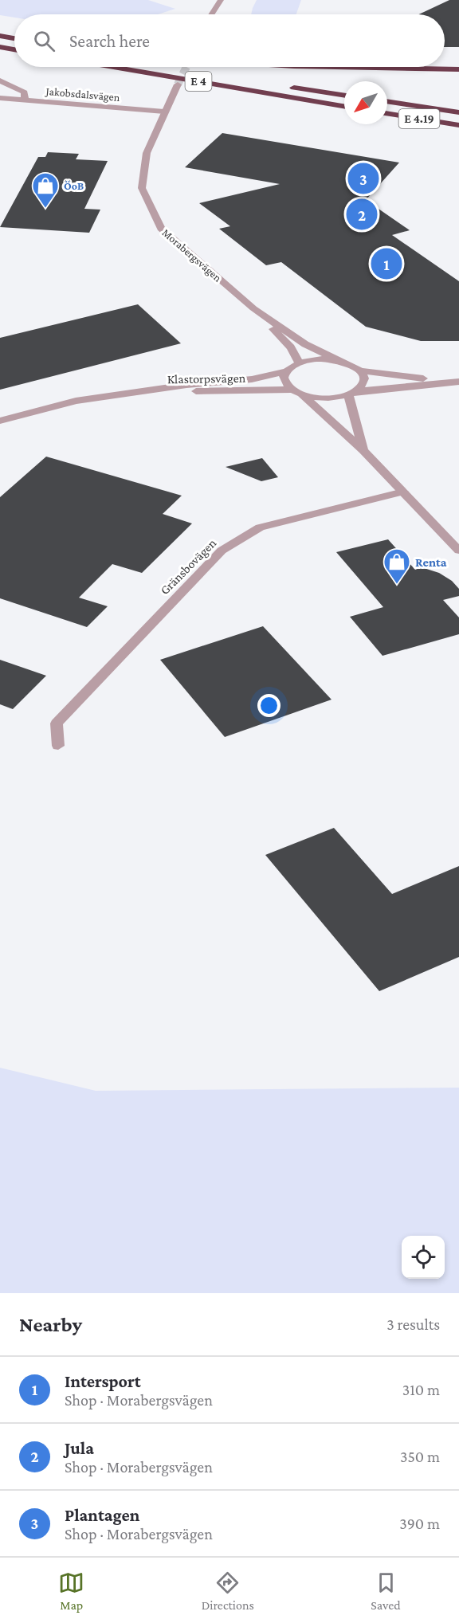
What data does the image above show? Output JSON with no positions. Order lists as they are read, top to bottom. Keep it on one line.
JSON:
{"streets":{"highway":["E 4","E 4.19"],"street":["Jakobsdalsvägen","Morabergsvägen","Klastorpsvägen","Gränsbovägen"]},"crossings":[["Jakobsdalsvägen","Morabergsvägen"],["Morabergsvägen","Klastorpsvägen"]],"places":{"shop":["ÖoB","Renta"]},"north":"bottom left","page":{"search":"Search here","pins":["3","2","1"],"heading":["Nearby","3 results"],"list":[{"mark":"1","name":"Intersport","note":"Shop · Morabergsvägen","value":"310 m"},{"mark":"2","name":"Jula","note":"Shop · Morabergsvägen","value":"350 m"},{"mark":"3","name":"Plantagen","note":"Shop · Morabergsvägen","value":"390 m"}],"nav":["Map","Directions","Saved"]}}
